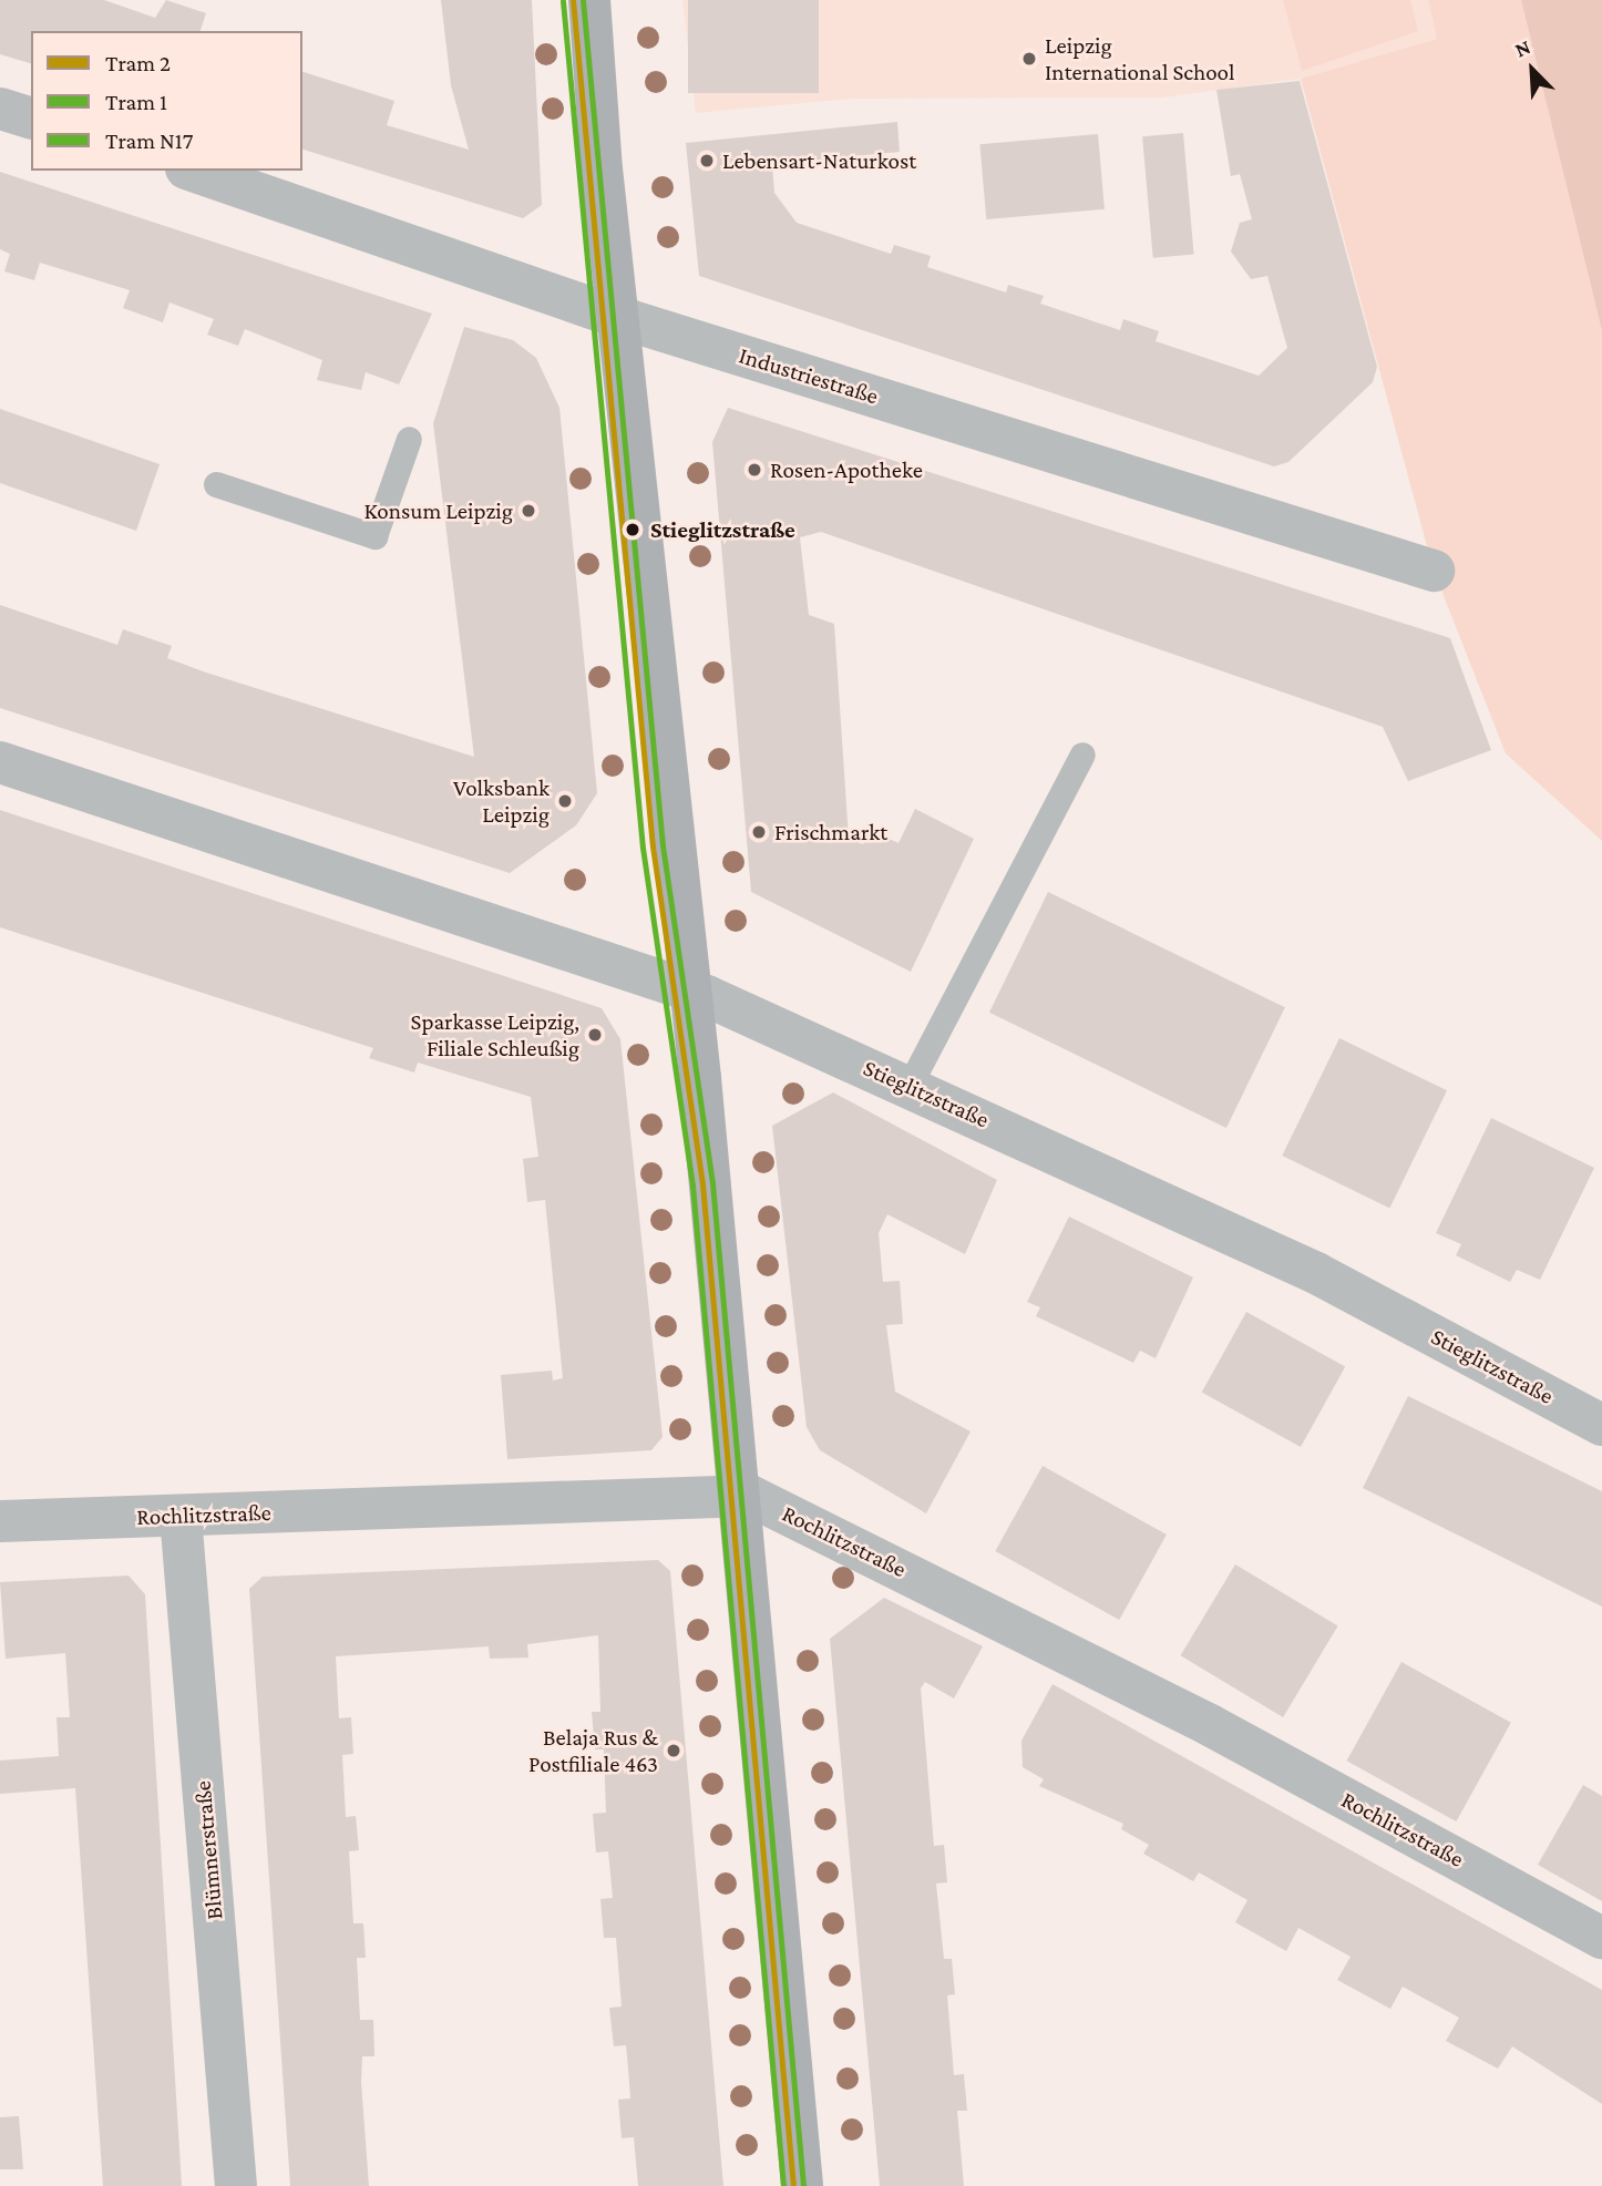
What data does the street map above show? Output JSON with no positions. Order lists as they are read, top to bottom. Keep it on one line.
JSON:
{"streets":{"street":["Industriestraße","Stieglitzstraße","Rochlitzstraße","Blümnerstraße"]},"crossings":[["Rochlitzstraße","Blümnerstraße"]],"places":["Leipzig International School","Lebensart-Naturkost","Rosen-Apotheke","Konsum Leipzig","Stieglitzstraße","Volksbank Leipzig","Frischmarkt","Sparkasse Leipzig, Filiale Schleußig","Belaja Rus & Postfiliale 463"],"lines":["tram line 2","tram line N17","tram line 1"],"legend":["Tram 2","Tram 1","Tram N17"],"north":"top left"}
